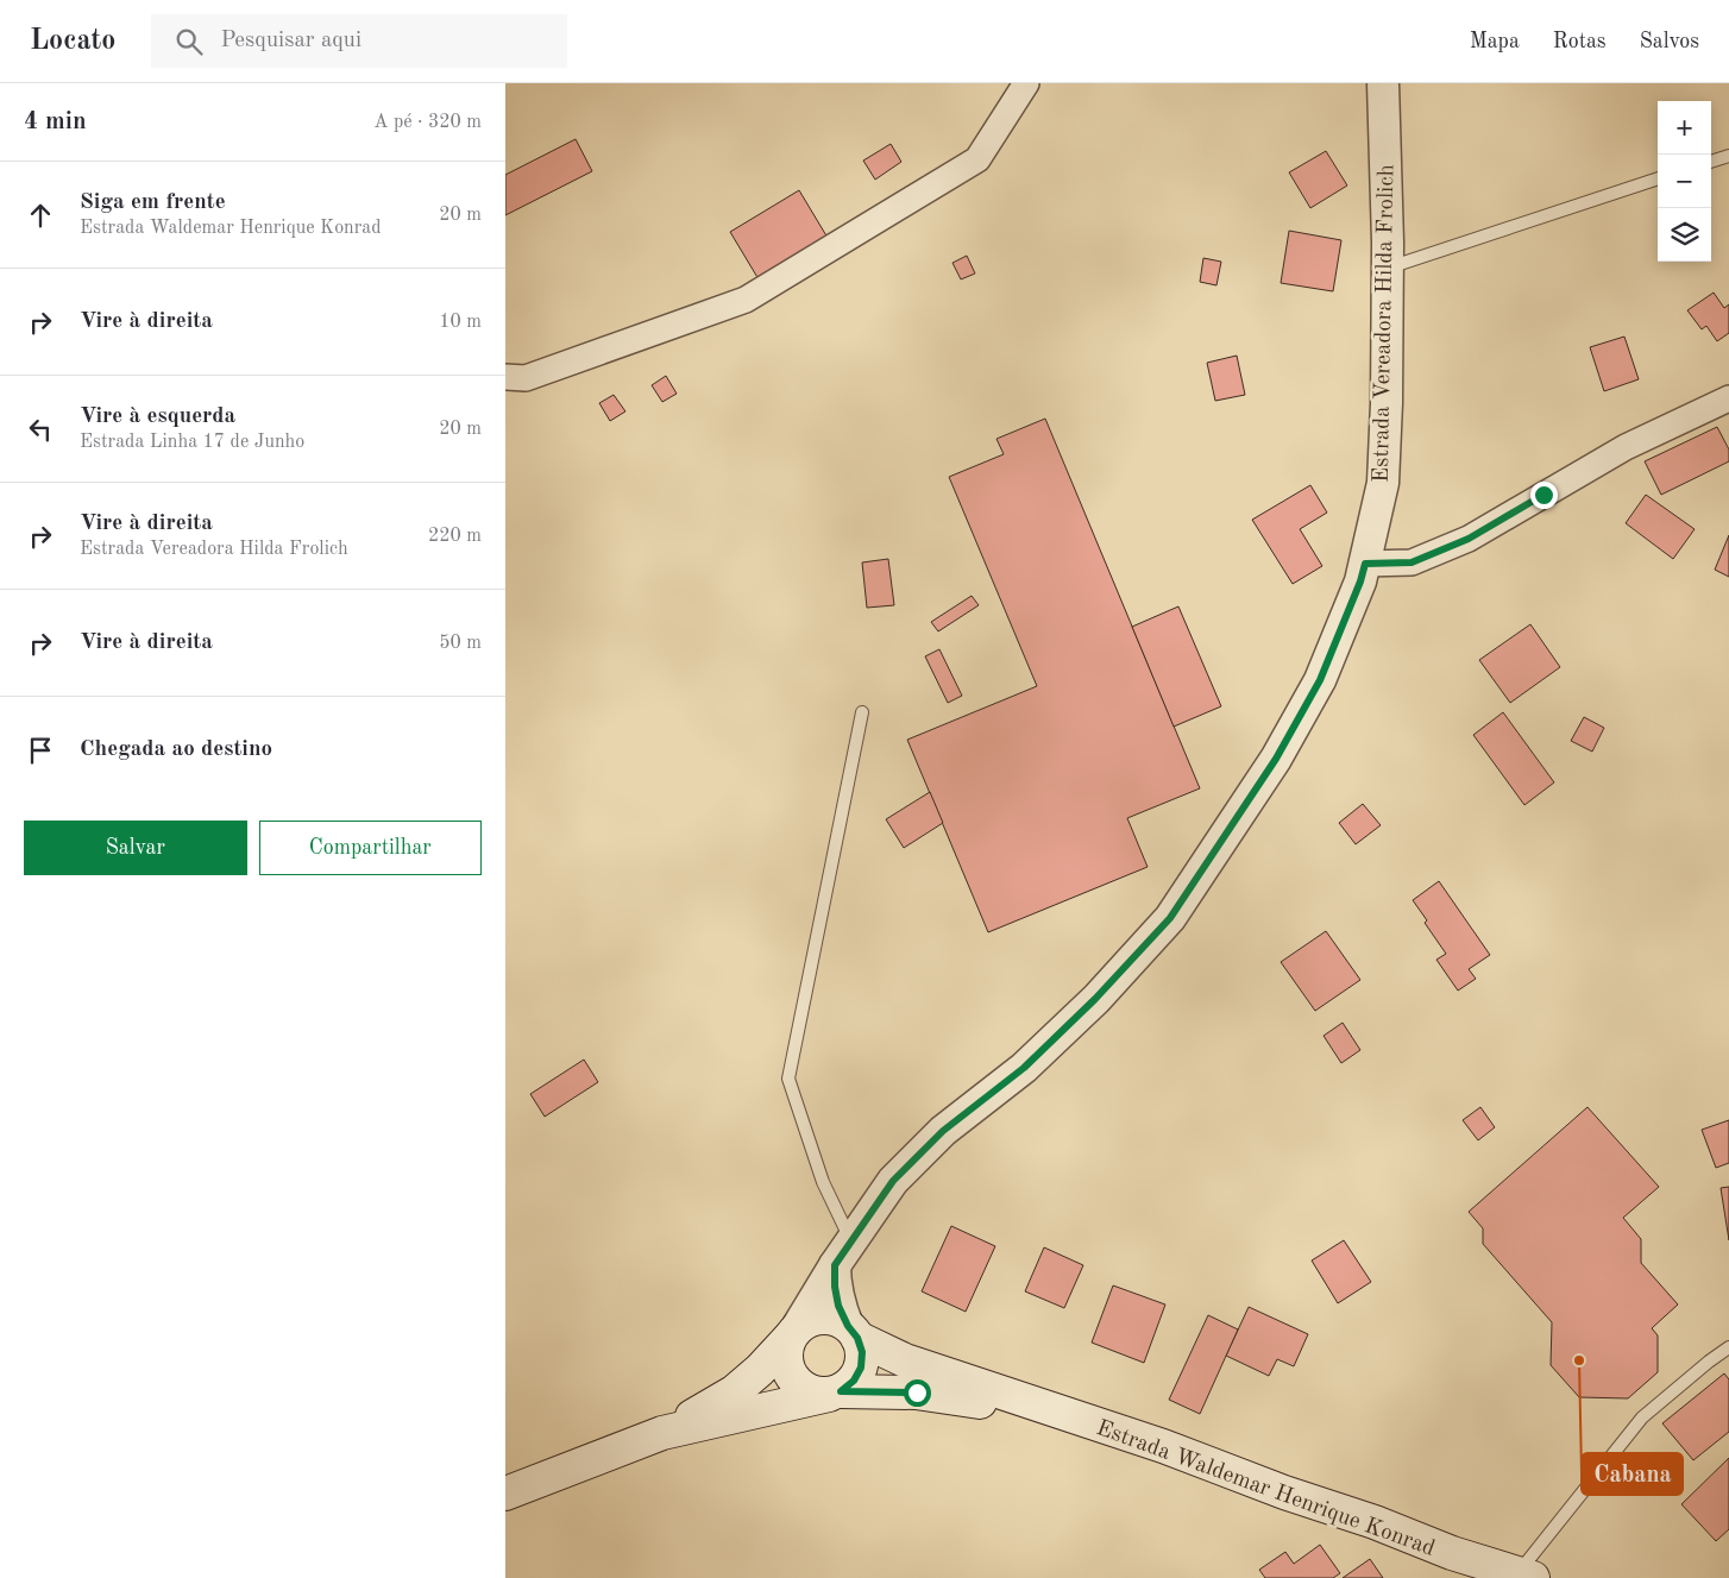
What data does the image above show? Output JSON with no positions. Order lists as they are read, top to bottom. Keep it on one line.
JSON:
{"streets":{"main road":["Estrada Waldemar Henrique Konrad"],"street":["Estrada Vereadora Hilda Frolich"]},"crossings":[["Estrada Vereadora Hilda Frolich","Estrada Waldemar Henrique Konrad"]],"places":["Cabana"],"page":{"header":"Locato","search":"Pesquisar aqui","nav":["Mapa","Rotas","Salvos"],"heading":["4 min","A pé · 320 m"],"map_buttons":["+","−"],"list":[["Siga em frente","Estrada Waldemar Henrique Konrad","20 m"],["Vire à direita","10 m"],["Vire à esquerda","Estrada Linha 17 de Junho","20 m"],["Vire à direita","Estrada Vereadora Hilda Frolich","220 m"],["Vire à direita","50 m"],"Chegada ao destino"],"buttons":["Salvar","Compartilhar"]}}
